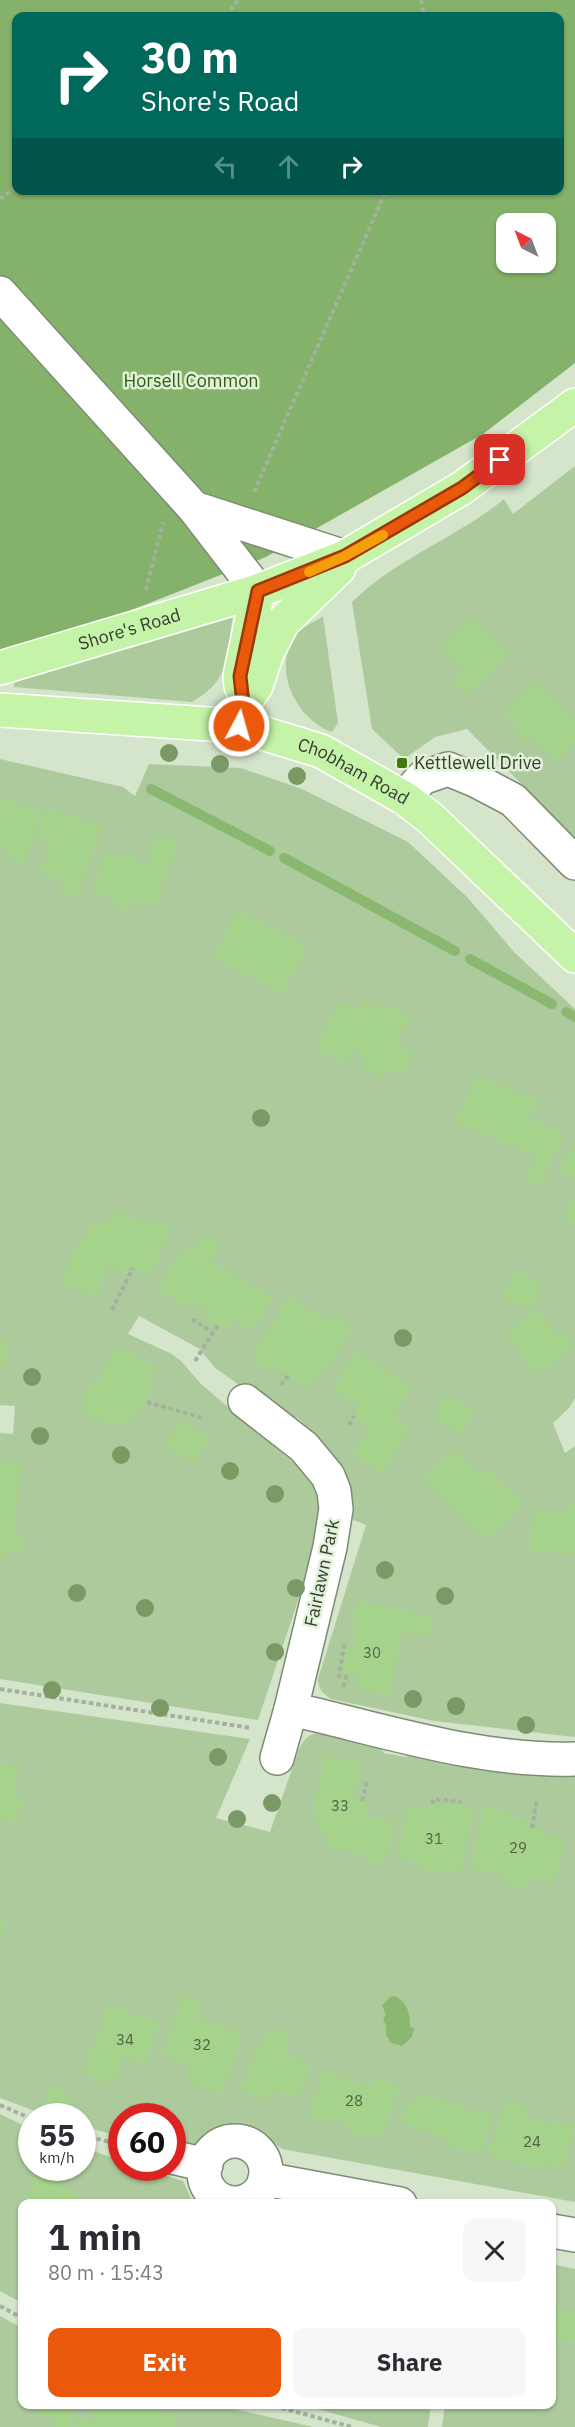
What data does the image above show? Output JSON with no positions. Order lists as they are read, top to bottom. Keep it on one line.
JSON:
{"streets":{"main road":["Shore's Road","Chobham Road"],"street":["Fairlawn Park"]},"crossings":[["Shore's Road","Chobham Road"]],"parks":["Horsell Common"],"places":{"transit":["Kettlewell Drive"]},"house_numbers":["30","33","31","29","34","32","28","24"],"north":"top left","page":{"turn":["30 m","Shore's Road"],"speed":"55 km/h","limit":"60","heading":["1 min","80 m · 15:43"],"buttons":["Exit","Share"]}}
